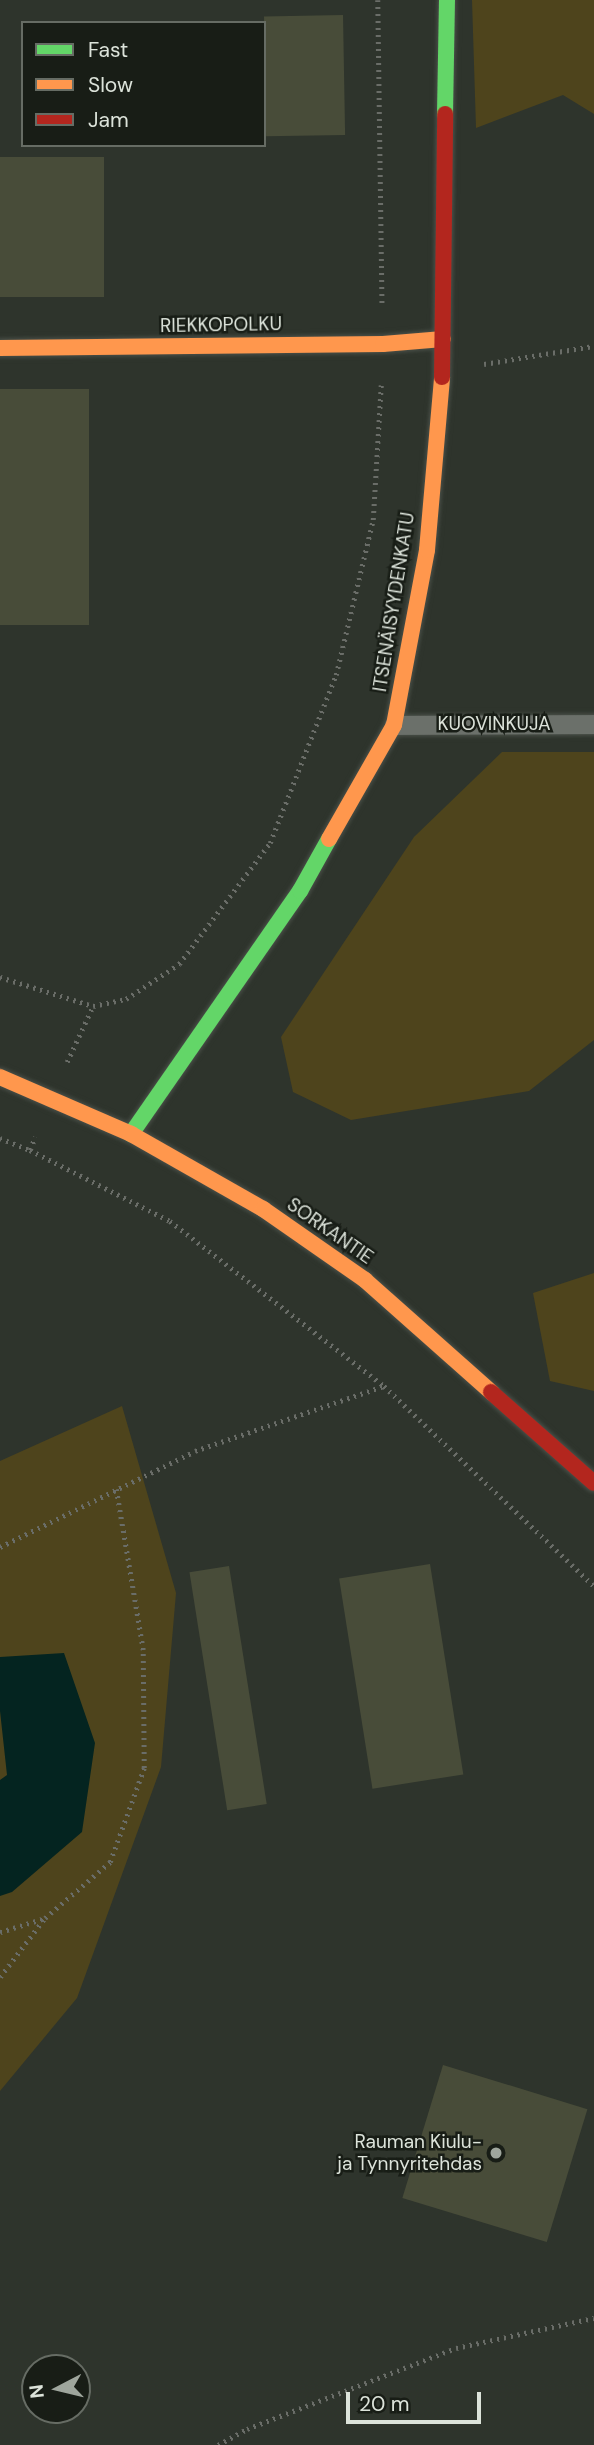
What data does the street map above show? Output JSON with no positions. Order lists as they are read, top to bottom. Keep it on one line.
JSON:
{"streets":{"street":["RIEKKOPOLKU","ITSENÄISYYDENKATU","SORKANTIE"],"lane":["KUOVINKUJA"]},"crossings":[["RIEKKOPOLKU","ITSENÄISYYDENKATU"],["ITSENÄISYYDENKATU","KUOVINKUJA"],["ITSENÄISYYDENKATU","SORKANTIE"]],"places":["Rauman Kiulu- ja Tynnyritehdas"],"legend":["Fast","Slow","Jam"],"scale_bar":"20 m","north":"left"}
